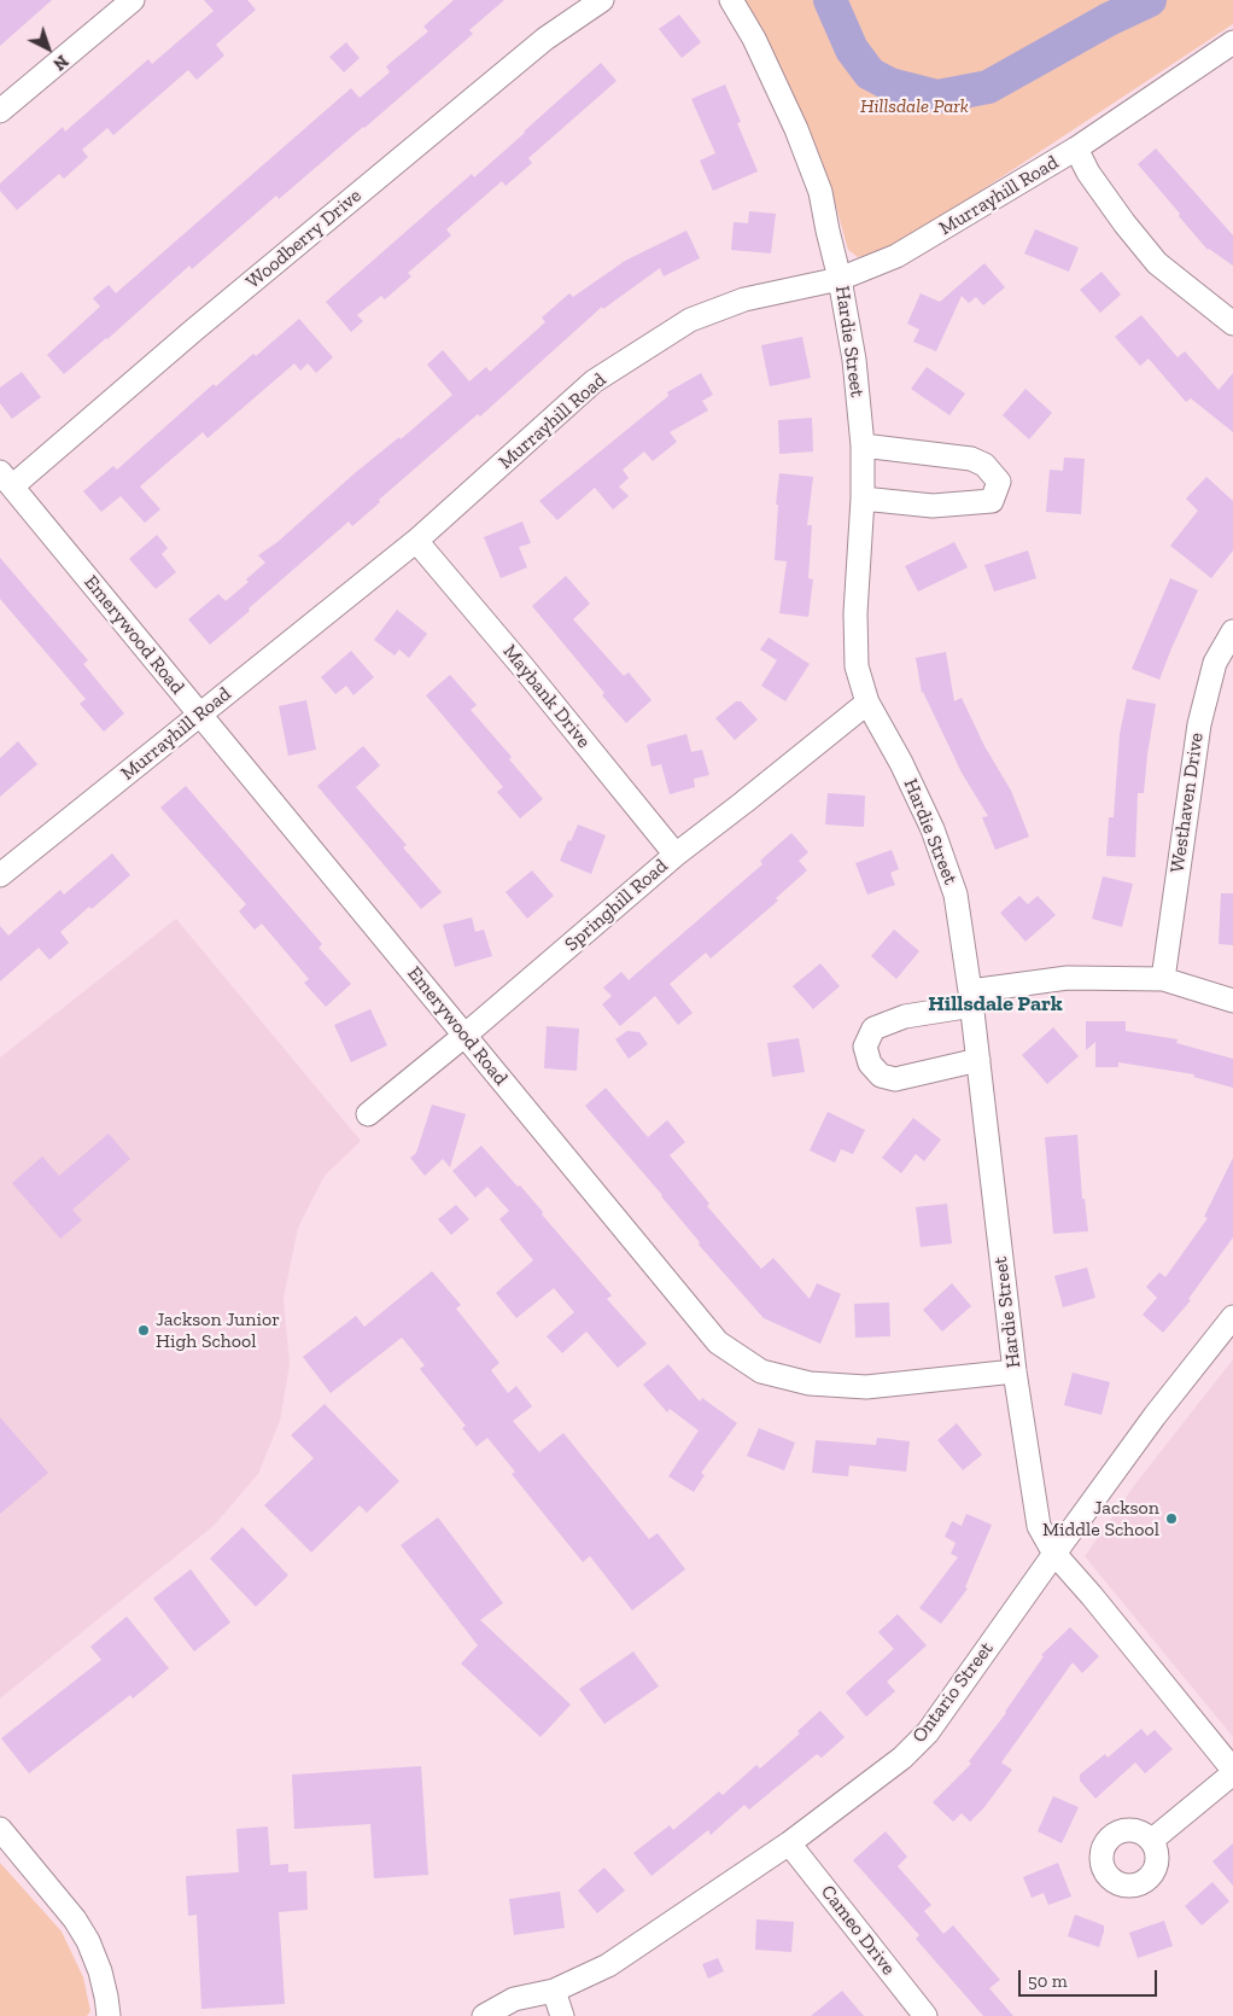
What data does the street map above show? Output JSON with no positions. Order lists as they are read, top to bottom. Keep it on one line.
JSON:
{"streets":{"street":["Murrayhill Road","Woodberry Drive","Hardie Street","Emerywood Road","Maybank Drive","Westhaven Drive","Springhill Road","Ontario Street","Cameo Drive"]},"crossings":[["Murrayhill Road","Hardie Street"],["Murrayhill Road","Emerywood Road"],["Murrayhill Road","Maybank Drive"],["Woodberry Drive","Emerywood Road"],["Hardie Street","Emerywood Road"],["Hardie Street","Springhill Road"],["Hardie Street","Ontario Street"],["Emerywood Road","Springhill Road"],["Maybank Drive","Springhill Road"],["Ontario Street","Cameo Drive"]],"districts":["Hillsdale Park"],"parks":["Hillsdale Park"],"places":["Jackson Junior High School","Jackson Middle School"],"scale_bar":"50 m","north":"bottom right"}
